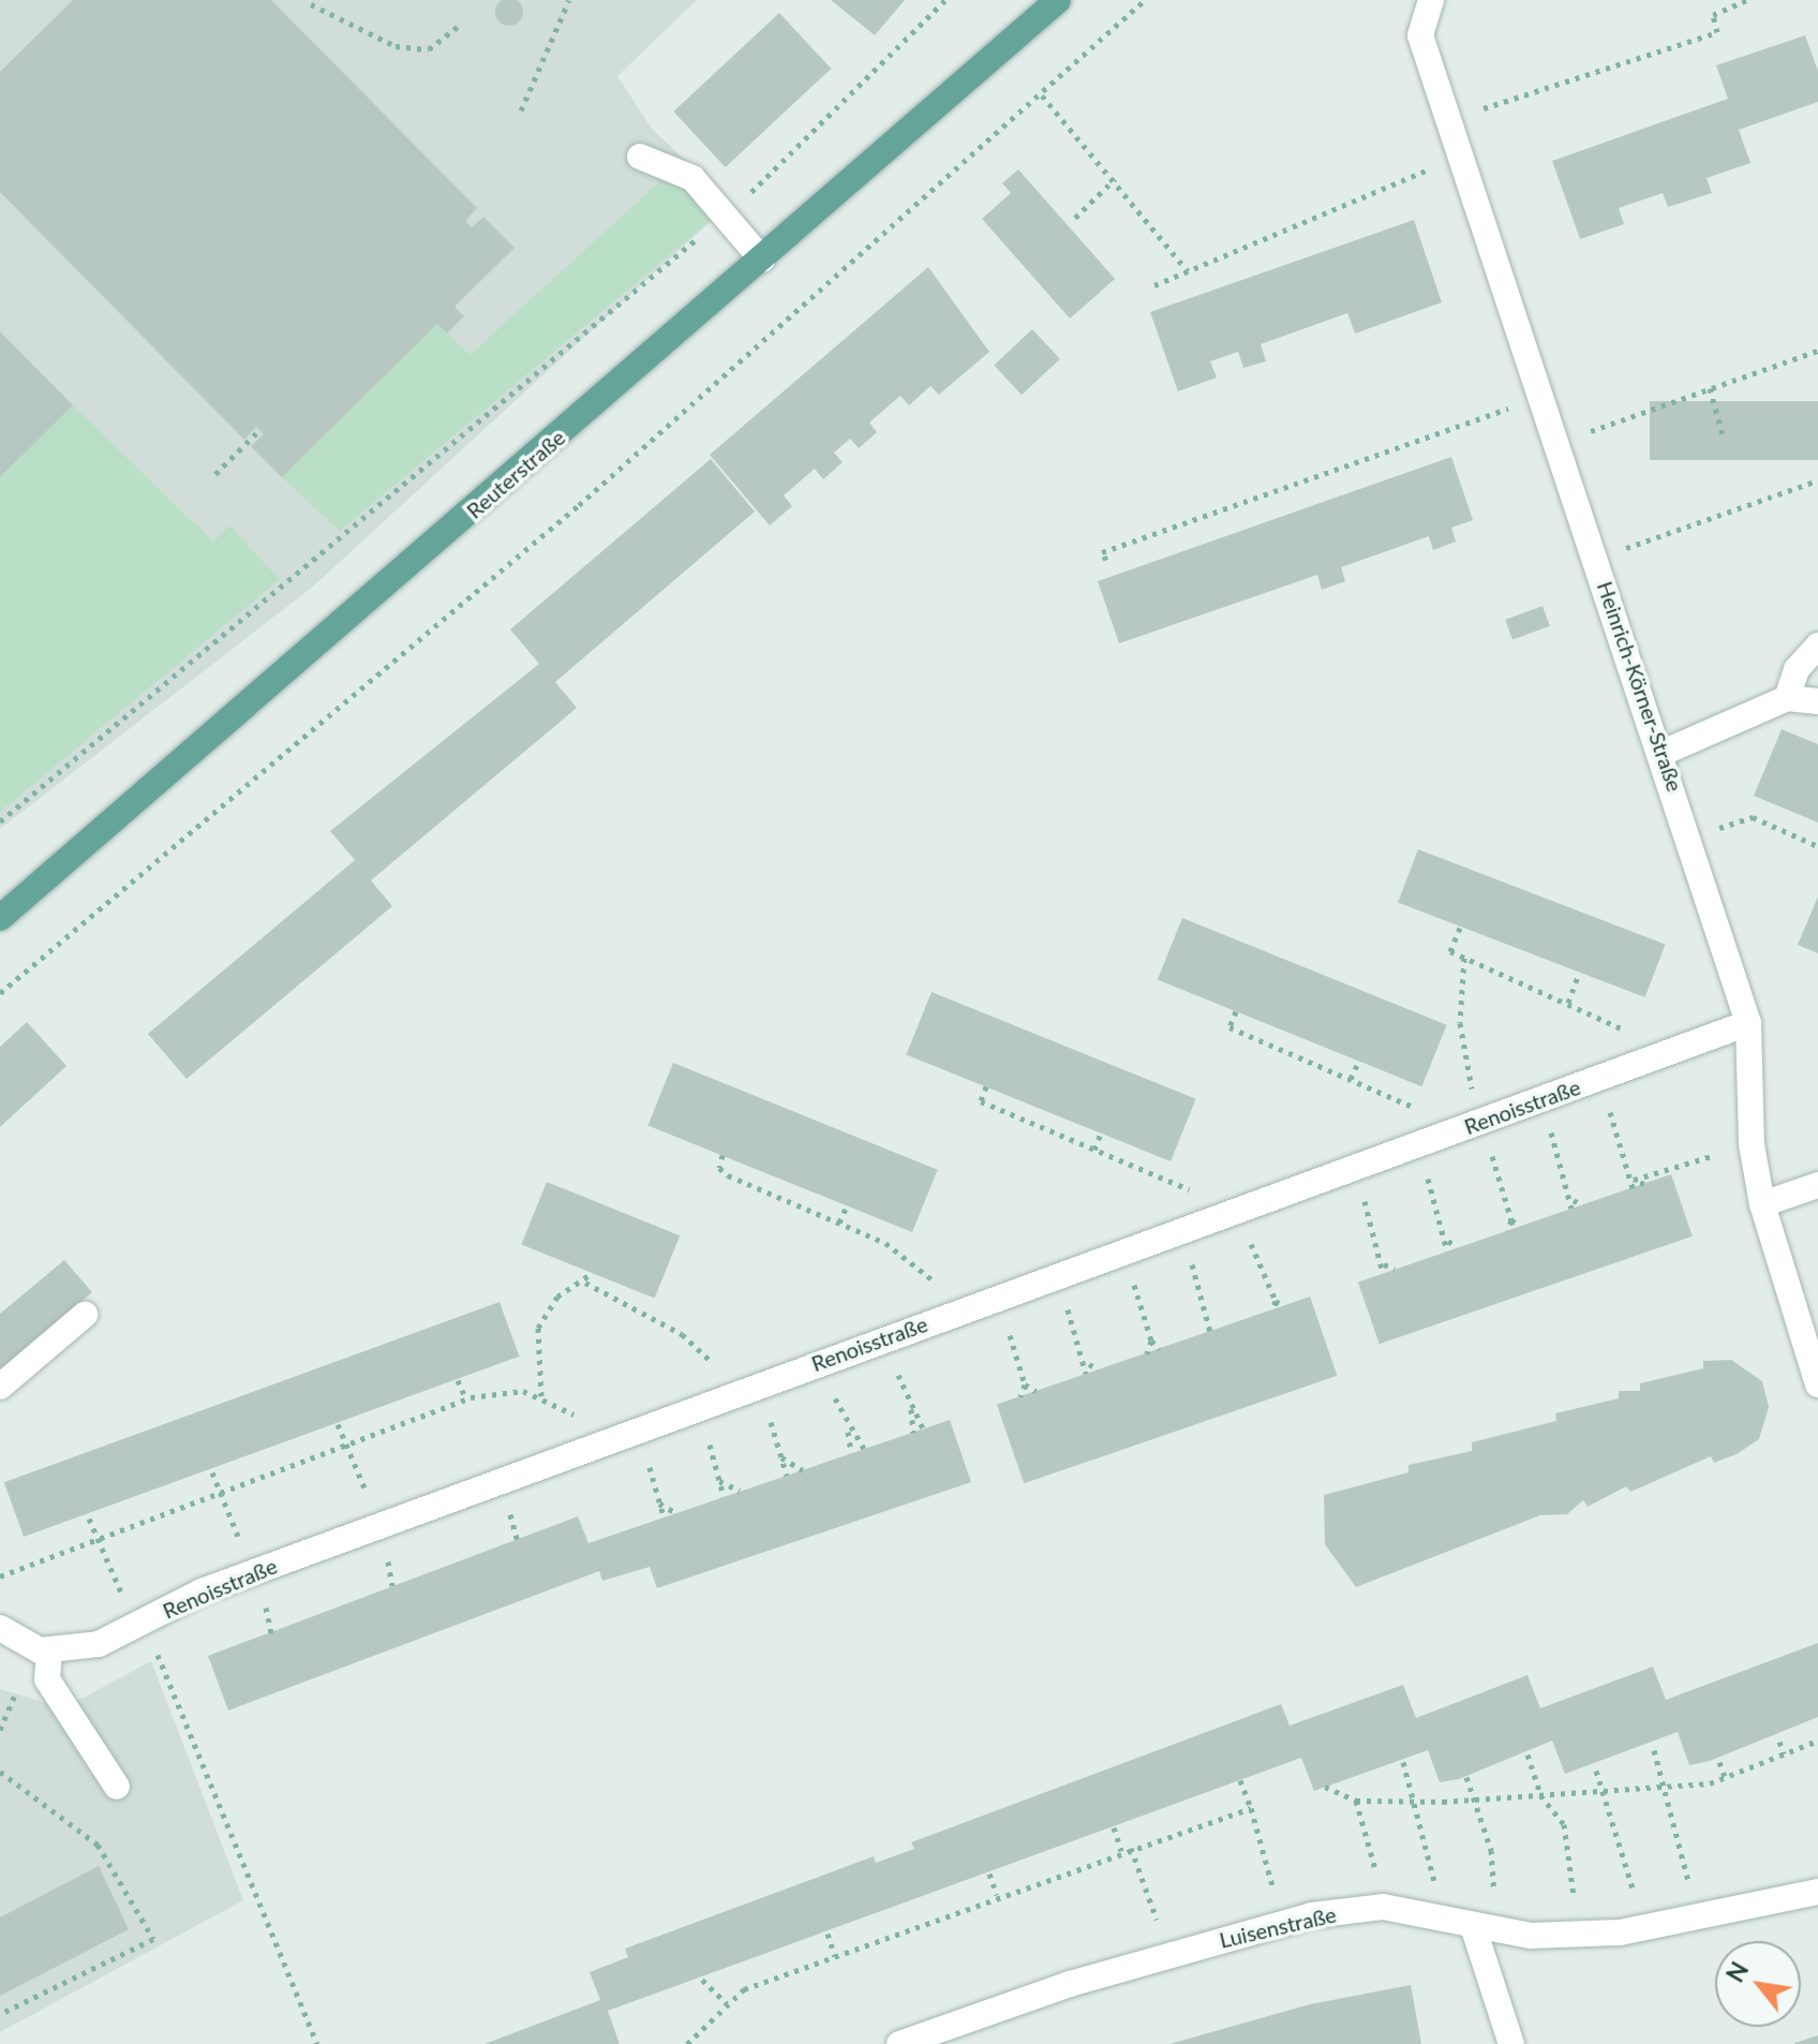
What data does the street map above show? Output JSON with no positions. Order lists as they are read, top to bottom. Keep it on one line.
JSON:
{"streets":{"main road":["Reuterstraße"],"street":["Heinrich-Körner-Straße","Renoisstraße","Luisenstraße"]},"crossings":[["Heinrich-Körner-Straße","Renoisstraße"]],"north":"top left"}
